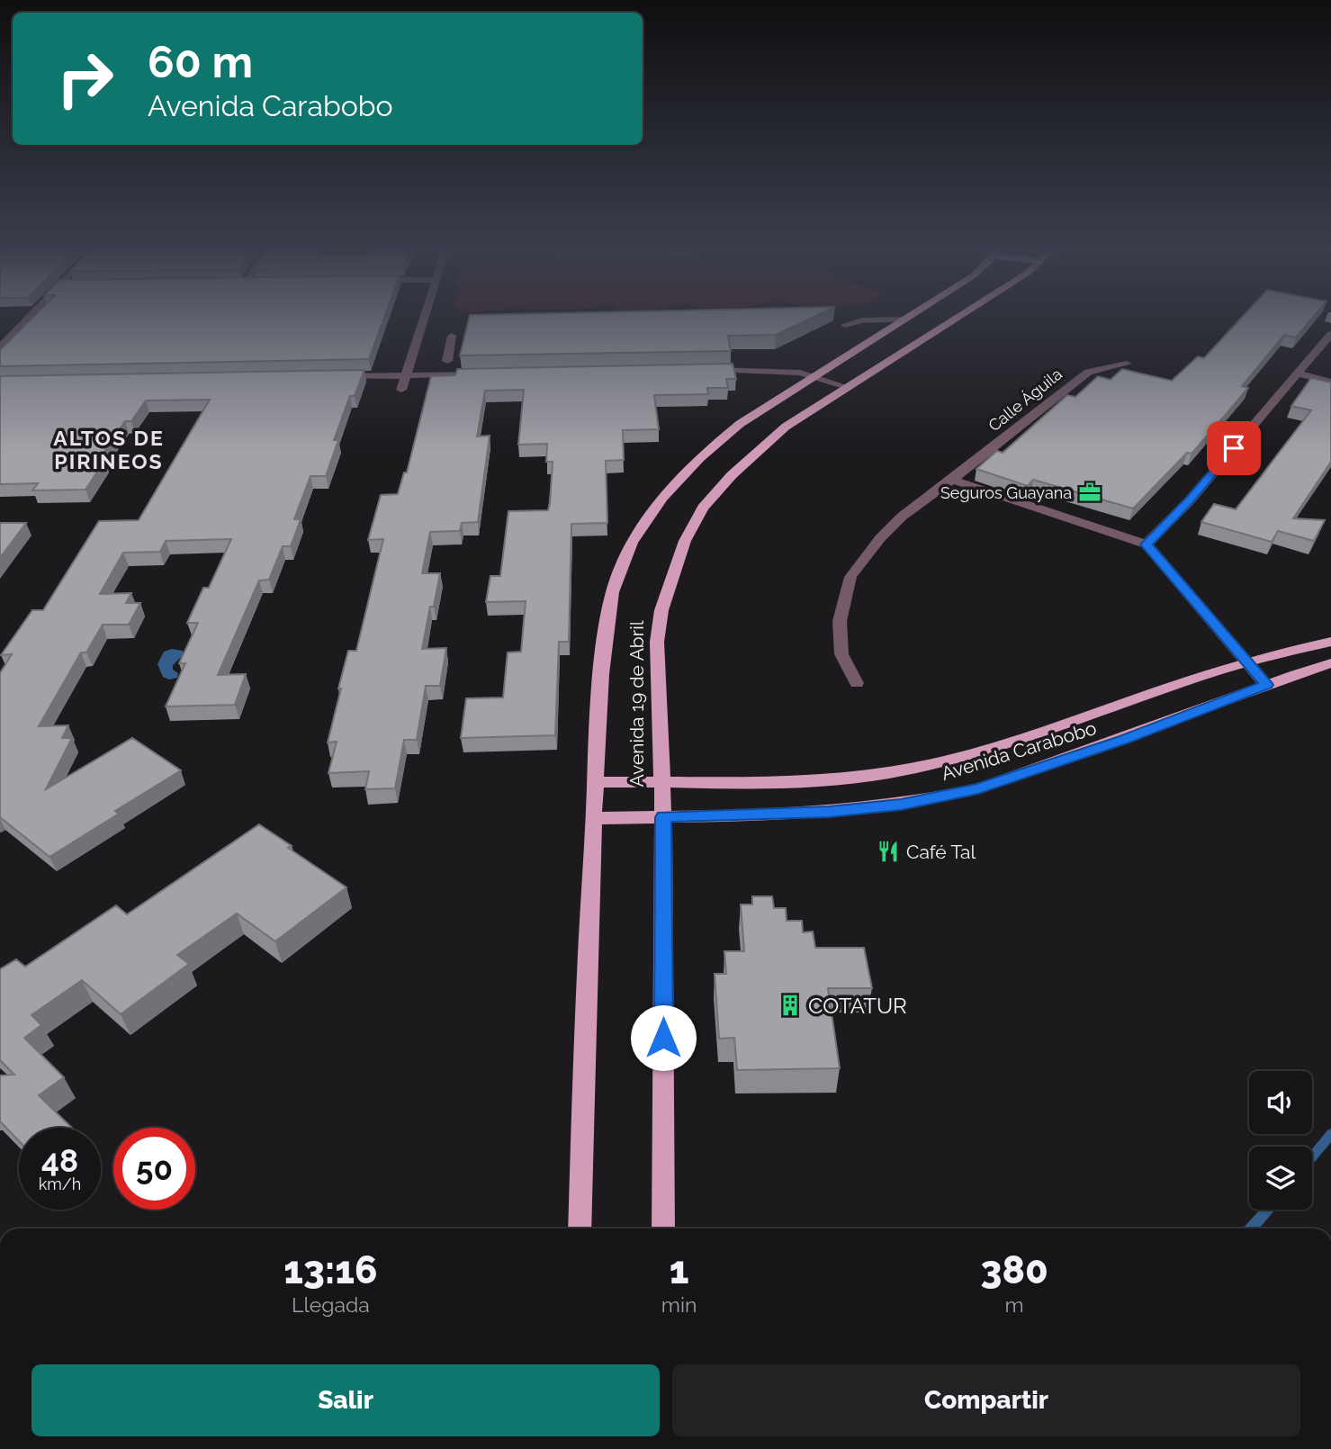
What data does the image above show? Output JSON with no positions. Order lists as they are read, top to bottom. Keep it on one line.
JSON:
{"streets":{"main road":["Avenida 19 de Abril","Avenida Carabobo"],"street":["Calle Águila"]},"crossings":[["Avenida 19 de Abril","Avenida Carabobo"]],"districts":["ALTOS DE PIRINEOS"],"places":{"office":["Seguros Guayana"],"restaurant":["Café Tal"],"building":["COTATUR"]},"page":{"turn":["60 m","Avenida Carabobo"],"speed":"48 km/h","limit":"50","eta":["13:16","Llegada","1","min","380","m"],"buttons":["Salir","Compartir"]}}
